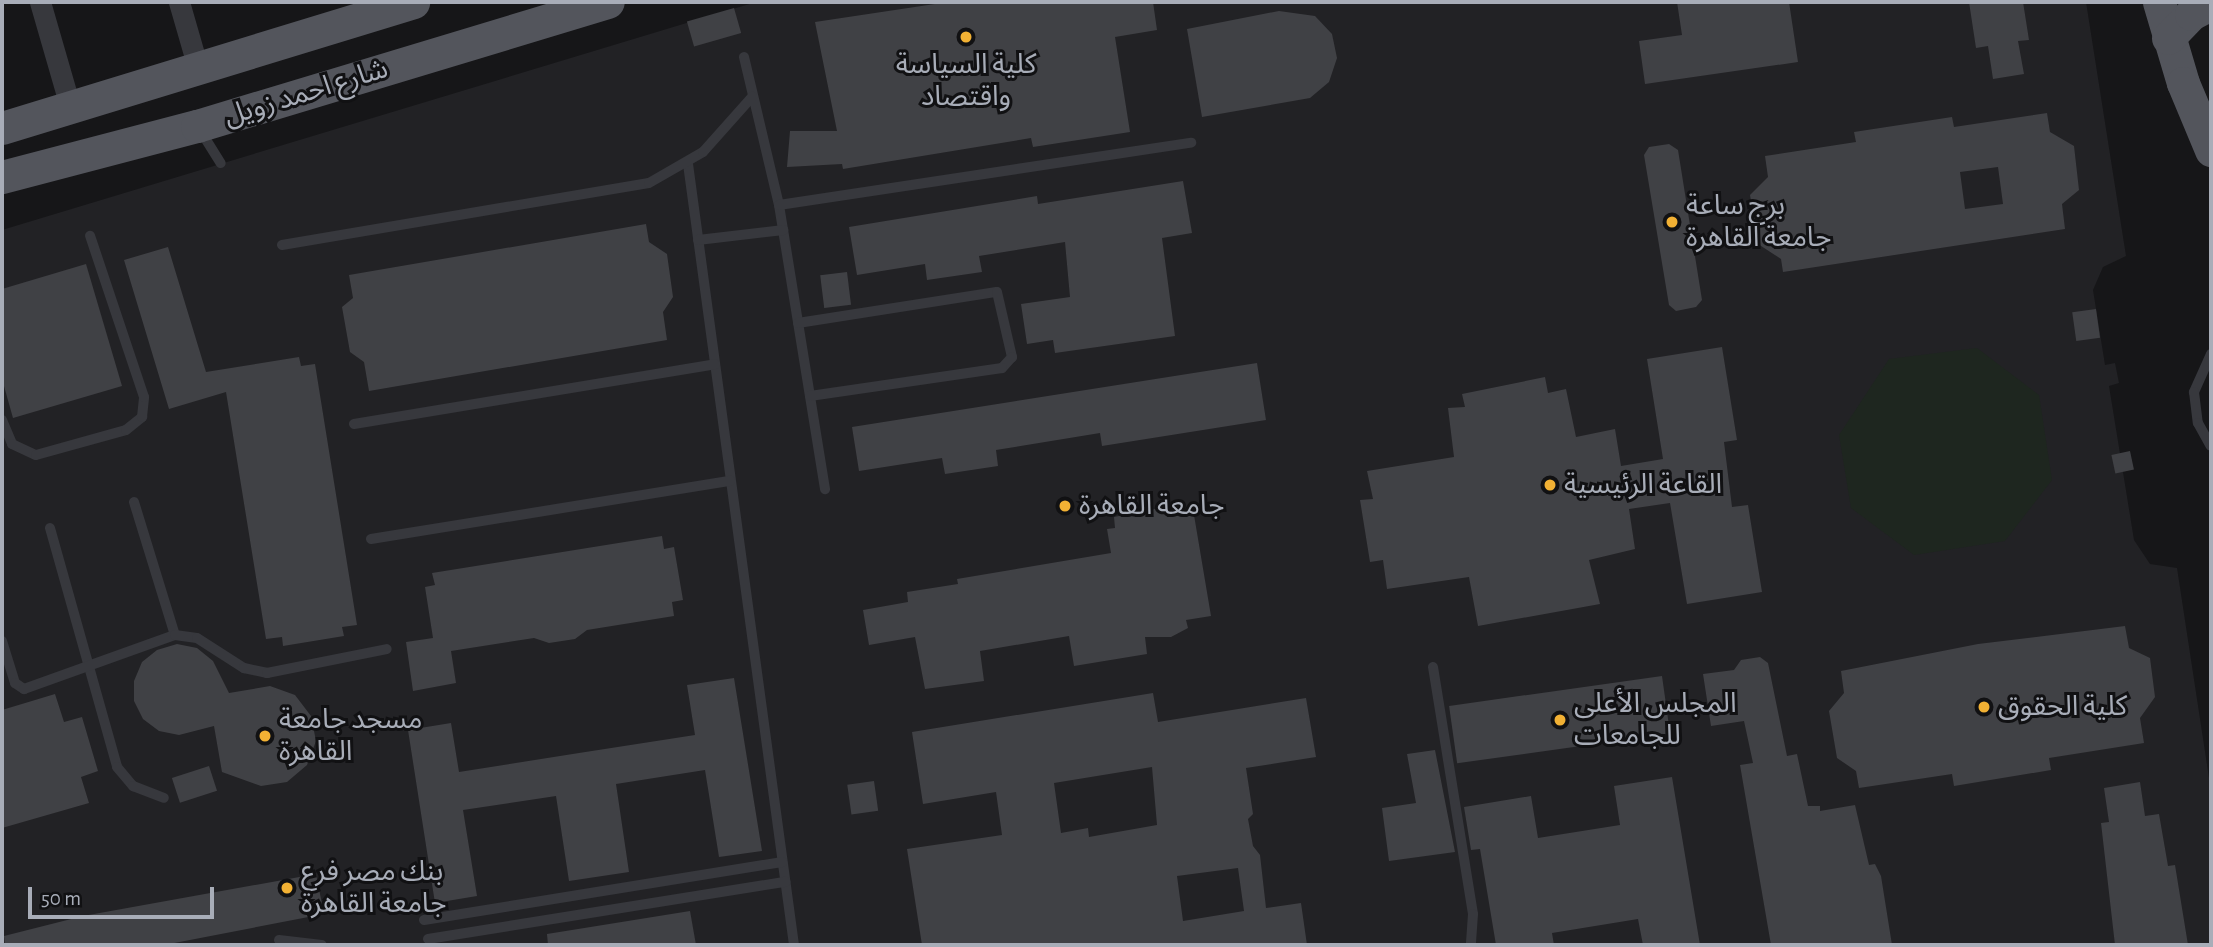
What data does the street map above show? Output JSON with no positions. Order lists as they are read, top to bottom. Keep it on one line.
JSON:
{"streets":{"main road":["شارع احمد زويل"]},"places":["كلية السياسة واقتصاد","برج ساعة جامعة القاهرة","القاعة الرئيسية","جامعة القاهرة","كلية الحقوق","المجلس الأعلى للجامعات","مسجد جامعة القاهرة","بنك مصر فرع جامعة القاهرة"],"scale_bar":"50 m"}
